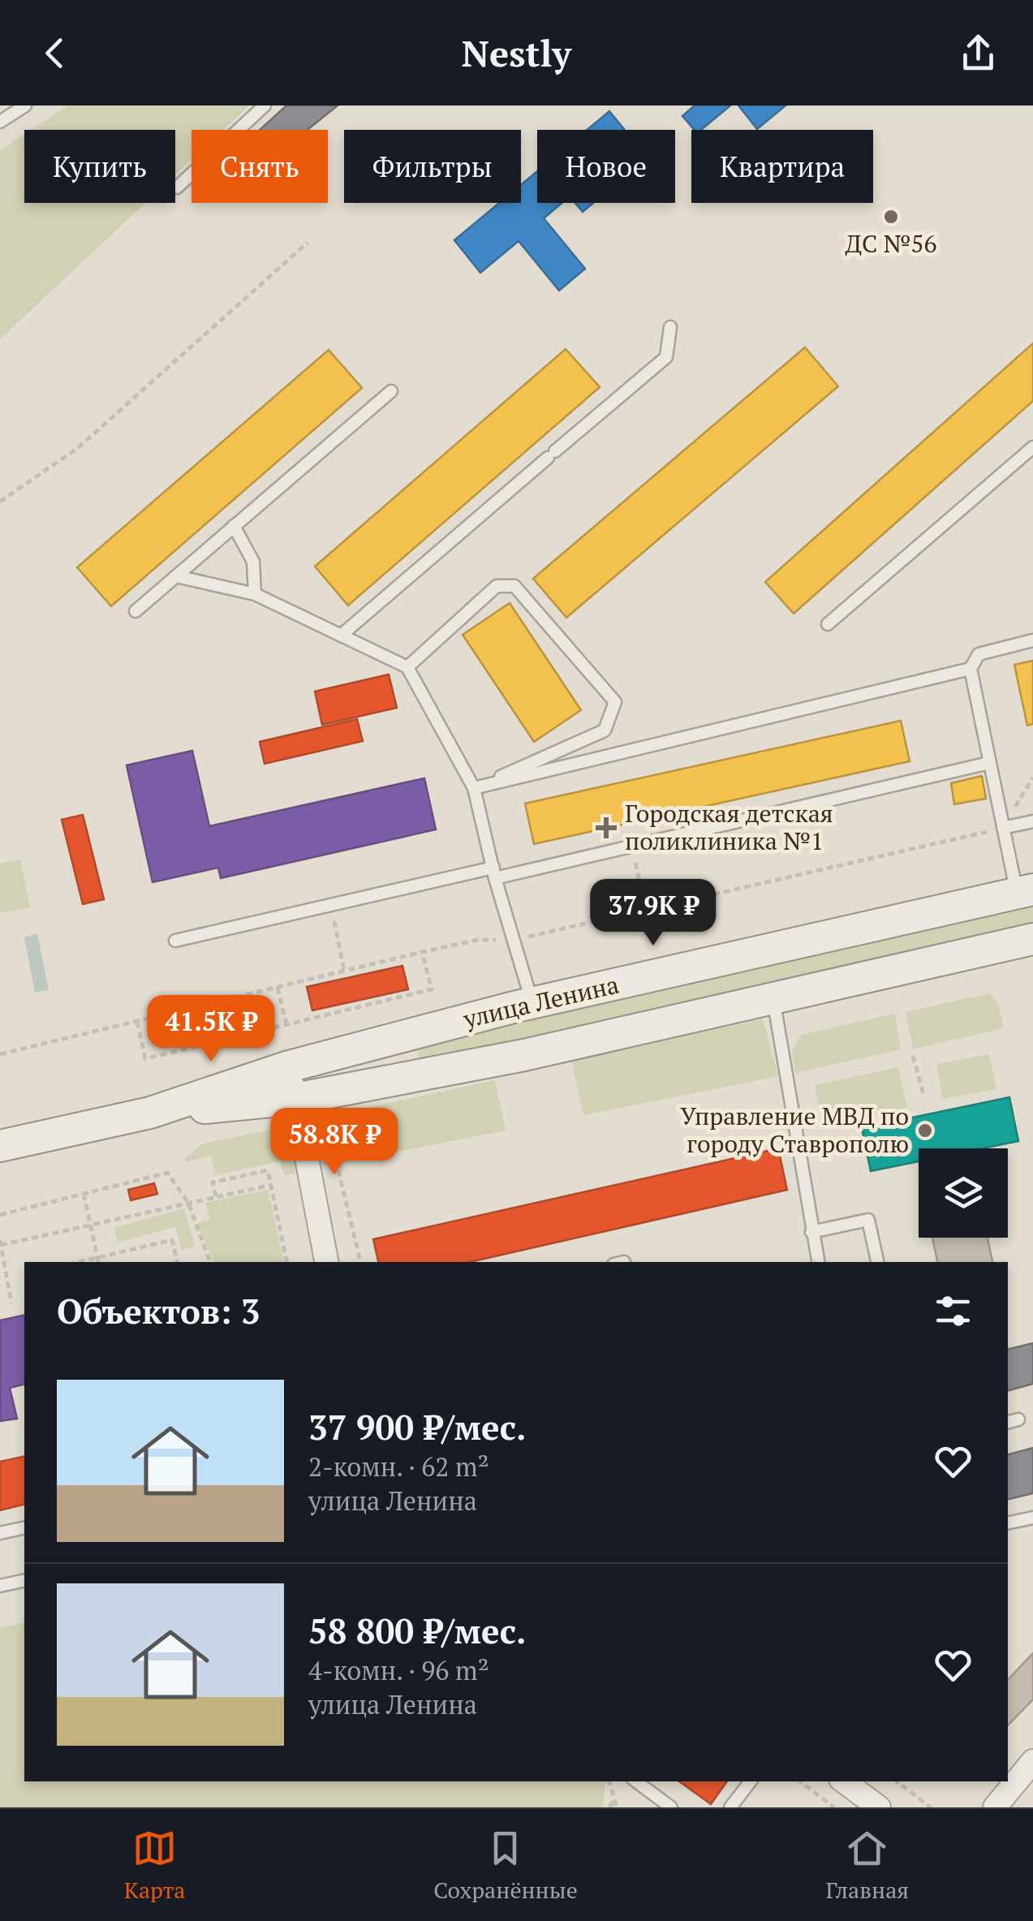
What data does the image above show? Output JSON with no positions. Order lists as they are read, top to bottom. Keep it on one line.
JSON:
{"streets":{"main road":["улица Ленина"]},"places":{"other":["ДС №56","Управление МВД по городу Ставрополю"],"health":["Городская детская поликлиника №1"]},"page":{"header":"Nestly","chip":["Купить","Снять","Фильтры","Новое","Квартира"],"price":["37.9K ₽","41.5K ₽","58.8K ₽"],"heading":"Объектов: 3","list":[{"name":"37 900 ₽/мес.","note":"2-комн. · 62 m² · улица Ленина"},{"name":"58 800 ₽/мес.","note":"4-комн. · 96 m² · улица Ленина"}],"tabs":["Карта","Сохранённые","Главная"]}}
